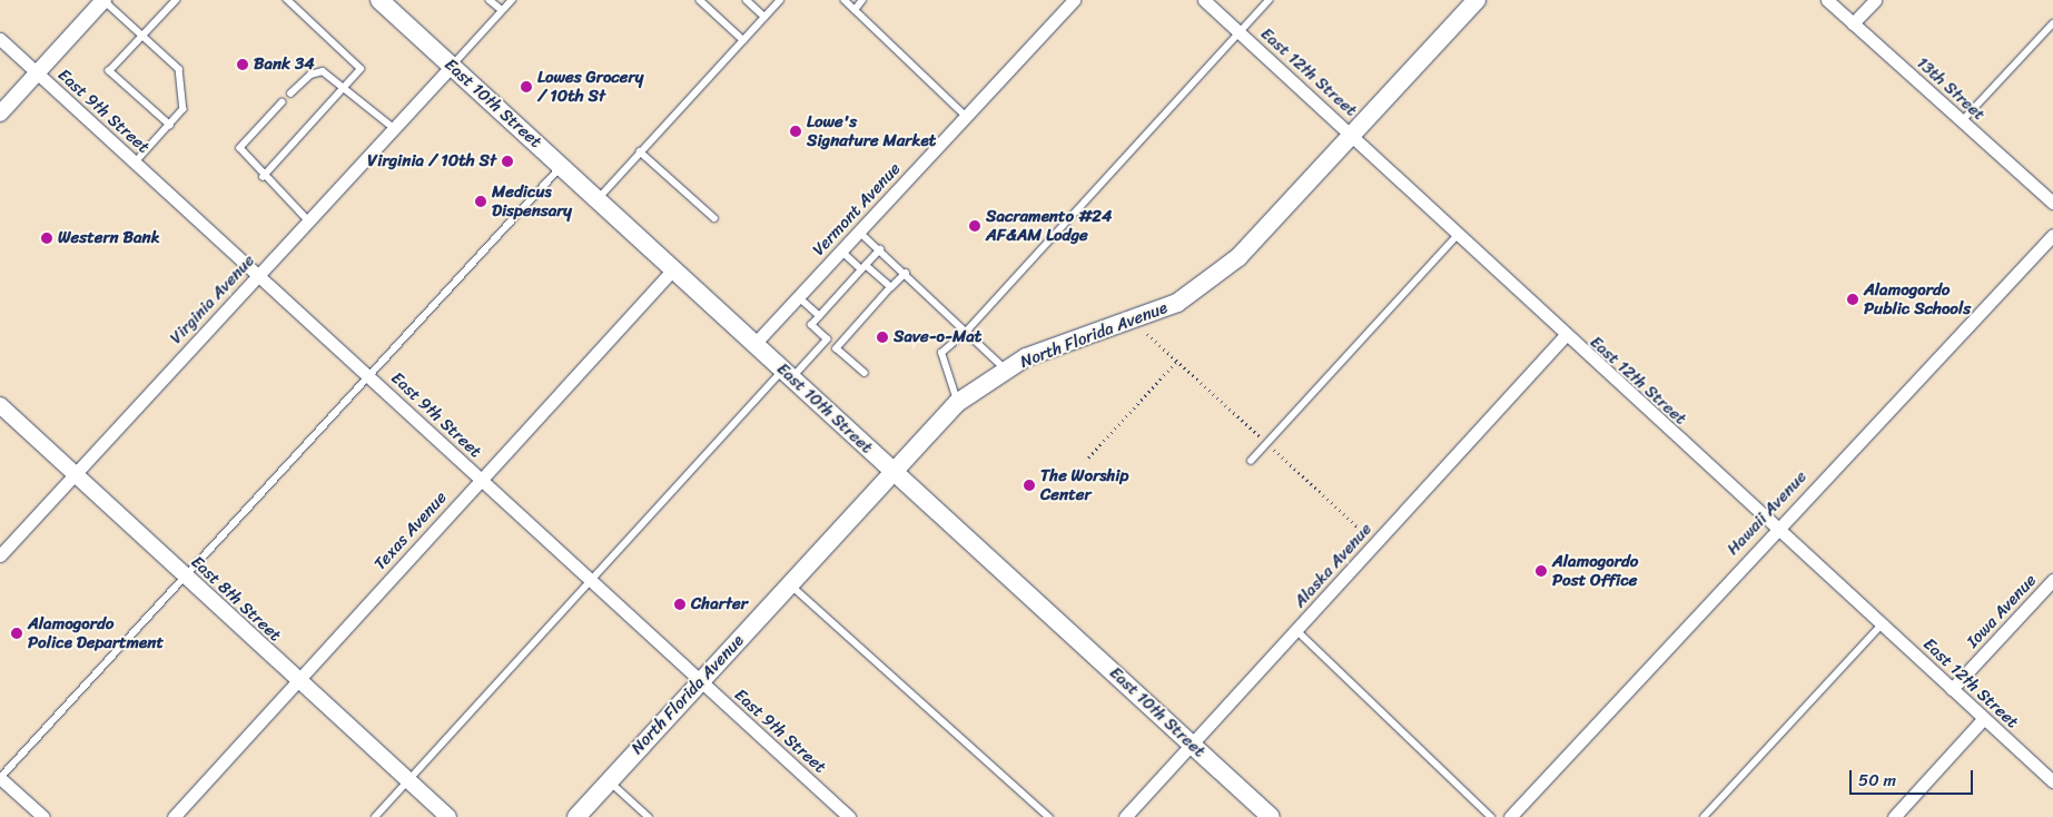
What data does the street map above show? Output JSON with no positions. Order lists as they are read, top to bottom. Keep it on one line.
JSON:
{"streets":{"main road":["East 10th Street","North Florida Avenue"],"street":["East 12th Street","13th Street","East 9th Street","Vermont Avenue","Virginia Avenue","Hawaii Avenue","Texas Avenue","Alaska Avenue","East 8th Street","Iowa Avenue"]},"crossings":[["East 12th Street","North Florida Avenue"],["East 12th Street","Hawaii Avenue"],["East 12th Street","Alaska Avenue"],["East 12th Street","Iowa Avenue"],["East 10th Street","Vermont Avenue"],["East 10th Street","Virginia Avenue"],["East 10th Street","North Florida Avenue"],["East 10th Street","Texas Avenue"],["East 10th Street","Alaska Avenue"],["East 9th Street","Virginia Avenue"],["East 9th Street","North Florida Avenue"],["East 9th Street","Texas Avenue"],["Virginia Avenue","East 8th Street"],["Texas Avenue","East 8th Street"]],"places":["Bank 34","Lowes Grocery / 10th St","Lowe's Signature Market","Virginia / 10th St","Medicus Dispensary","Sacramento #24 AF&AM Lodge","Western Bank","Alamogordo Public Schools","Save-o-Mat","The Worship Center","Alamogordo Post Office","Charter","Alamogordo Police Department"],"scale_bar":"50 m"}
